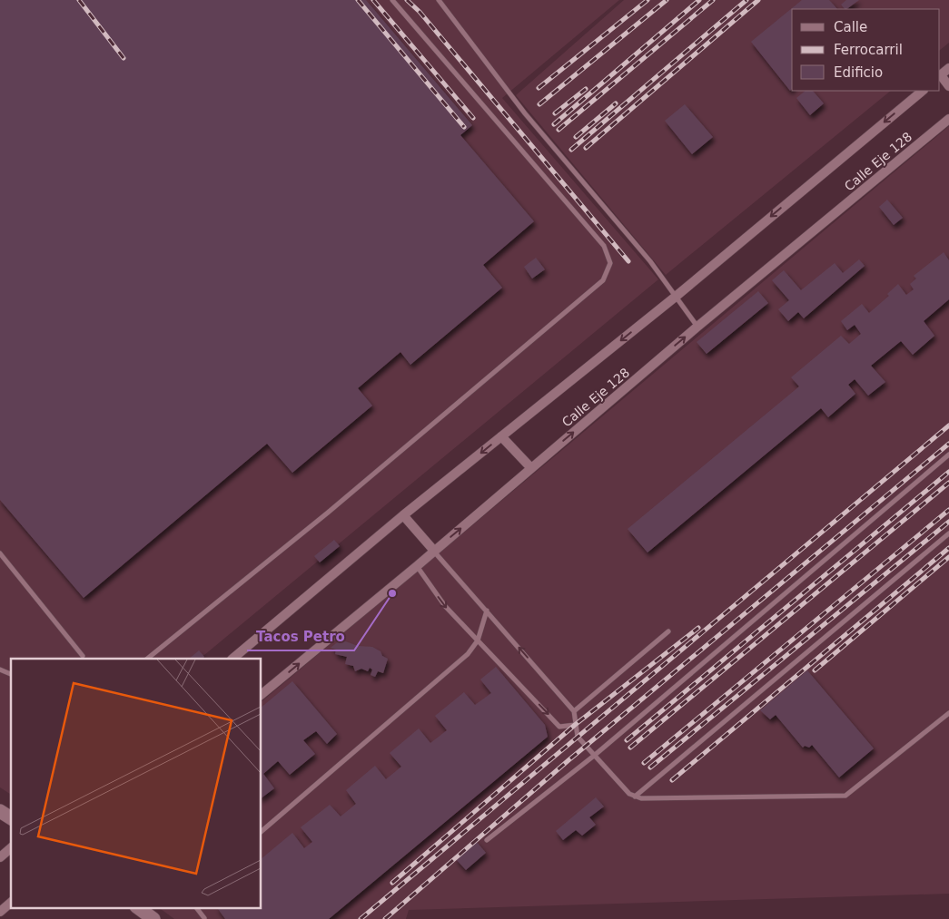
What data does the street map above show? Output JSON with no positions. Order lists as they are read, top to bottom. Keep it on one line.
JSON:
{"streets":{"street":["Calle Eje 128"]},"places":["Tacos Petro"],"legend":["Calle","Ferrocarril","Edificio"]}
